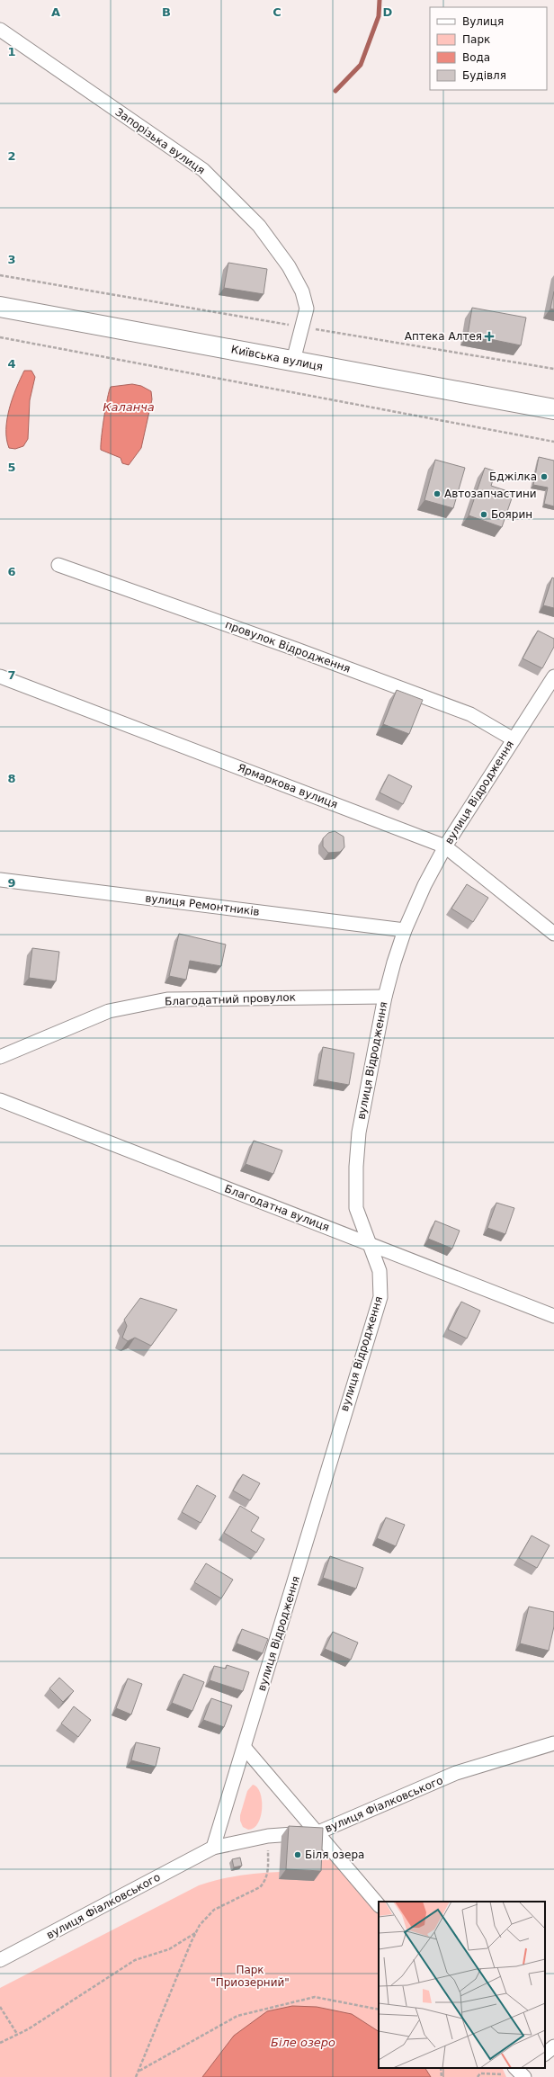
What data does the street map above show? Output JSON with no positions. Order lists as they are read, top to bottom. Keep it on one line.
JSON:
{"streets":{"main road":["Київська вулиця"],"street":["Запорізька вулиця","провулок Відродження","Ярмаркова вулиця","вулиця Відродження","вулиця Ремонтників","Благодатний провулок","Благодатна вулиця","вулиця Фіалковського"]},"crossings":[["Запорізька вулиця","Київська вулиця"],["провулок Відродження","вулиця Відродження"],["Ярмаркова вулиця","вулиця Відродження"],["вулиця Відродження","вулиця Ремонтників"],["вулиця Відродження","Благодатний провулок"],["вулиця Відродження","Благодатна вулиця"],["вулиця Відродження","вулиця Фіалковського"]],"water":["Каланча","Біле озеро"],"parks":["Парк \"Приозерний\""],"places":{"health":["Аптека Алтея"],"other":["Бджілка","Автозапчастини","Боярин","Біля озера"]},"legend":["Вулиця","Парк","Вода","Будівля"],"grid":{"columns":["A","B","C","D"],"rows":["1","2","3","4","5","6","7","8","9"]}}
